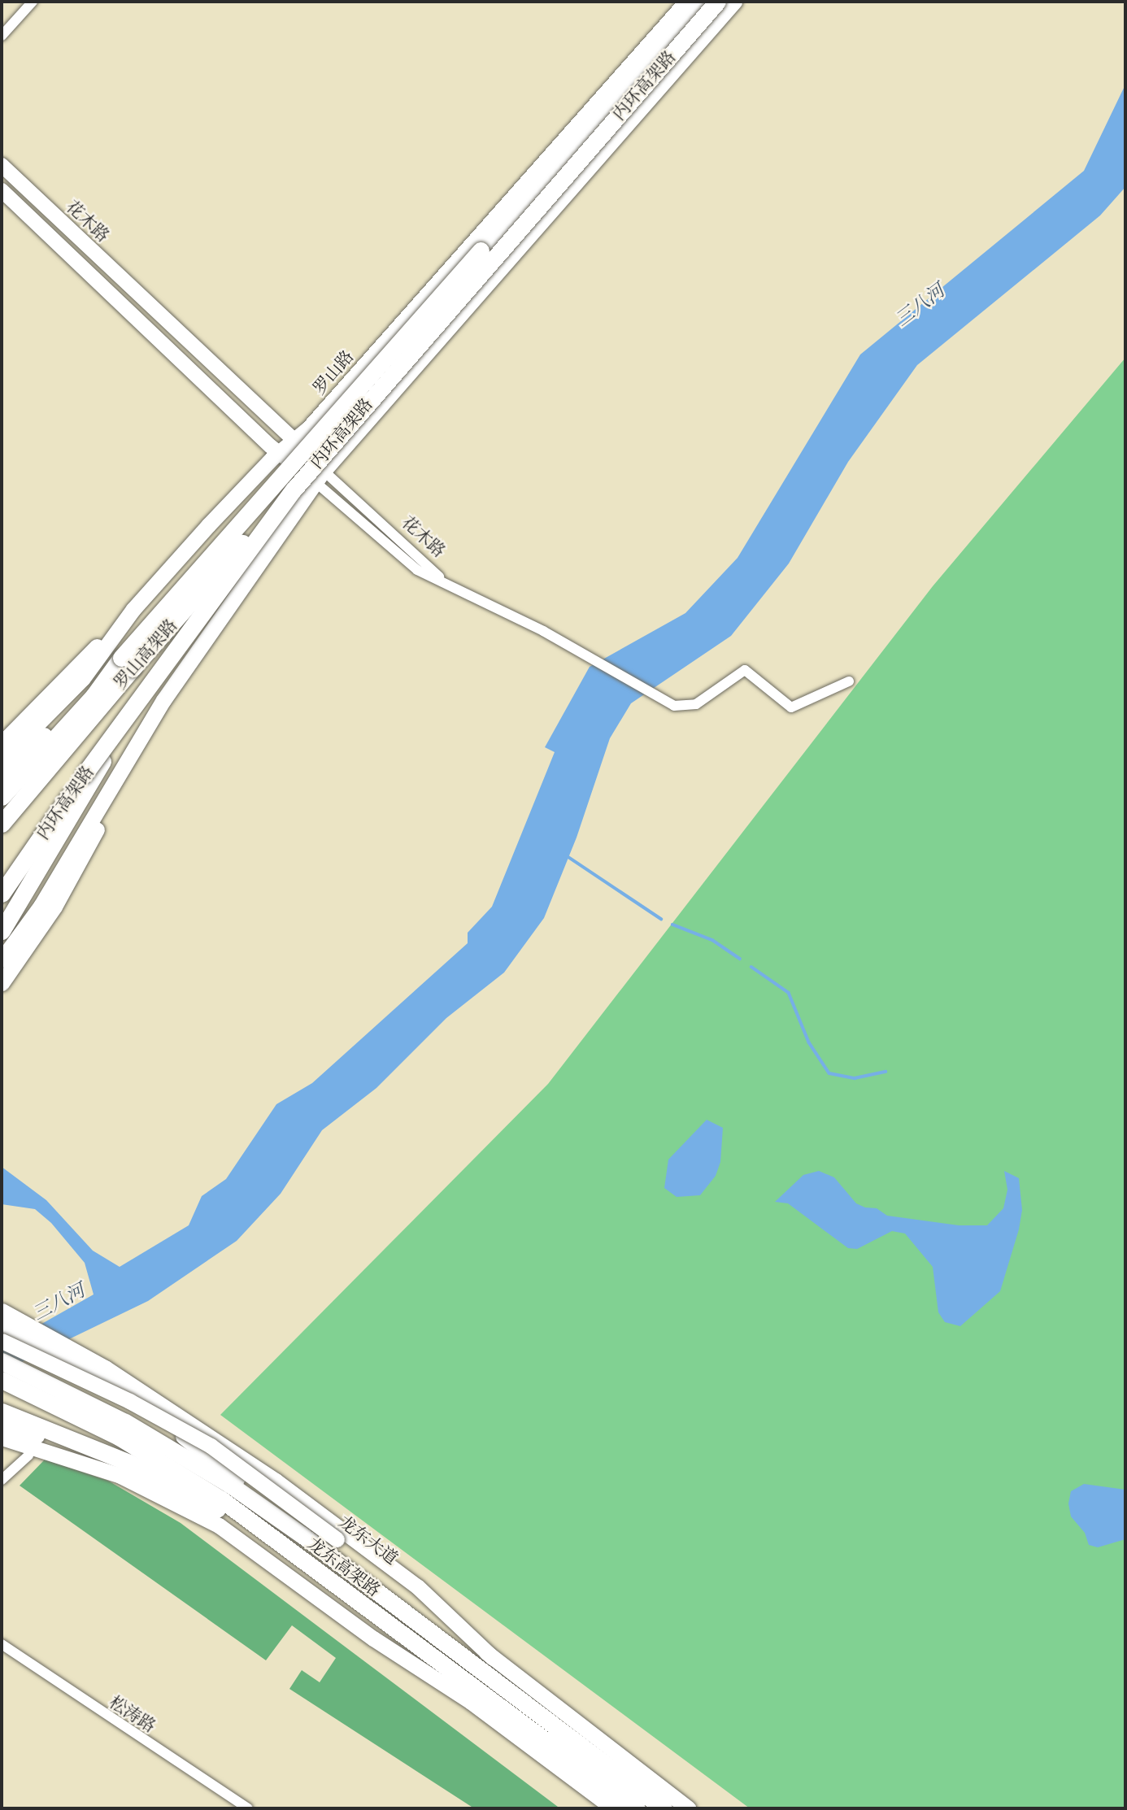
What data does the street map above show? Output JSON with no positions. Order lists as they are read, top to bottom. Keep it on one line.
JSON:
{"streets":{"highway":["内环高架路","罗山高架路","龙东高架路"],"main road":["花木路","罗山路","龙东大道"],"street":["松涛路"]},"crossings":[["内环高架路","罗山高架路"],["花木路","罗山路"]],"water":["三八河"]}
